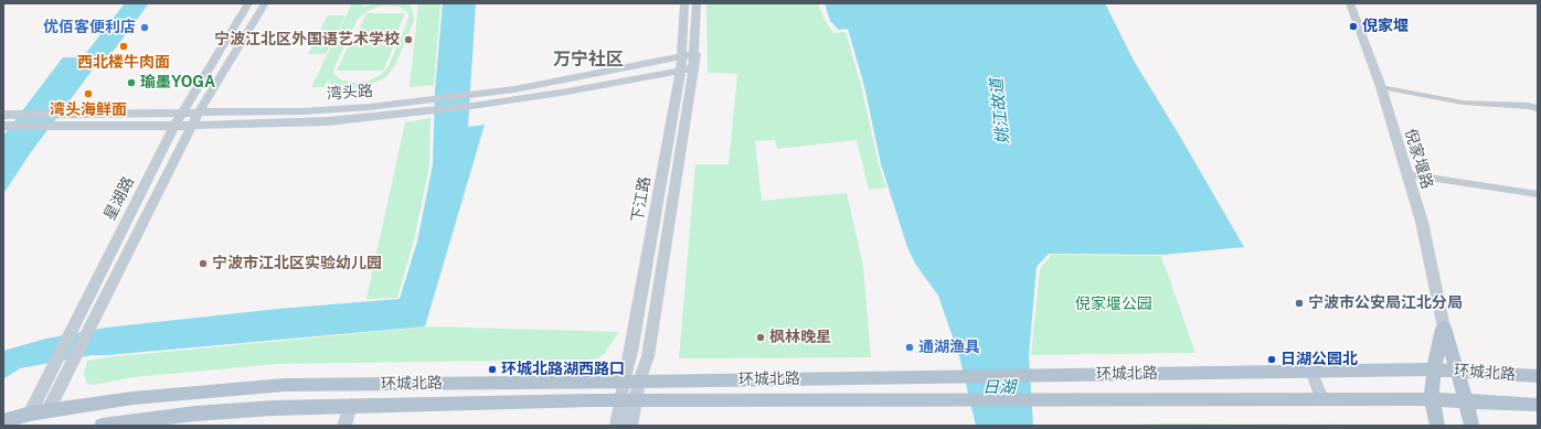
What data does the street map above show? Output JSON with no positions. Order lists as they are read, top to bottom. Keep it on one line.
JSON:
{"streets":{"main road":["湾头路","倪家堰路","星湖路","下江路","环城北路"]},"crossings":[["湾头路","星湖路"],["湾头路","下江路"],["星湖路","环城北路"],["下江路","环城北路"]],"districts":["万宁社区"],"water":["姚江故道","日湖"],"parks":["倪家堰公园"],"places":["倪家堰","优佰客便利店","宁波江北区外国语艺术学校","西北楼牛肉面","瑜墨YOGA","湾头海鲜面","宁波市江北区实验幼儿园","宁波市公安局江北分局","枫林晚星","通湖渔具","日湖公园北","环城北路湖西路口"]}
